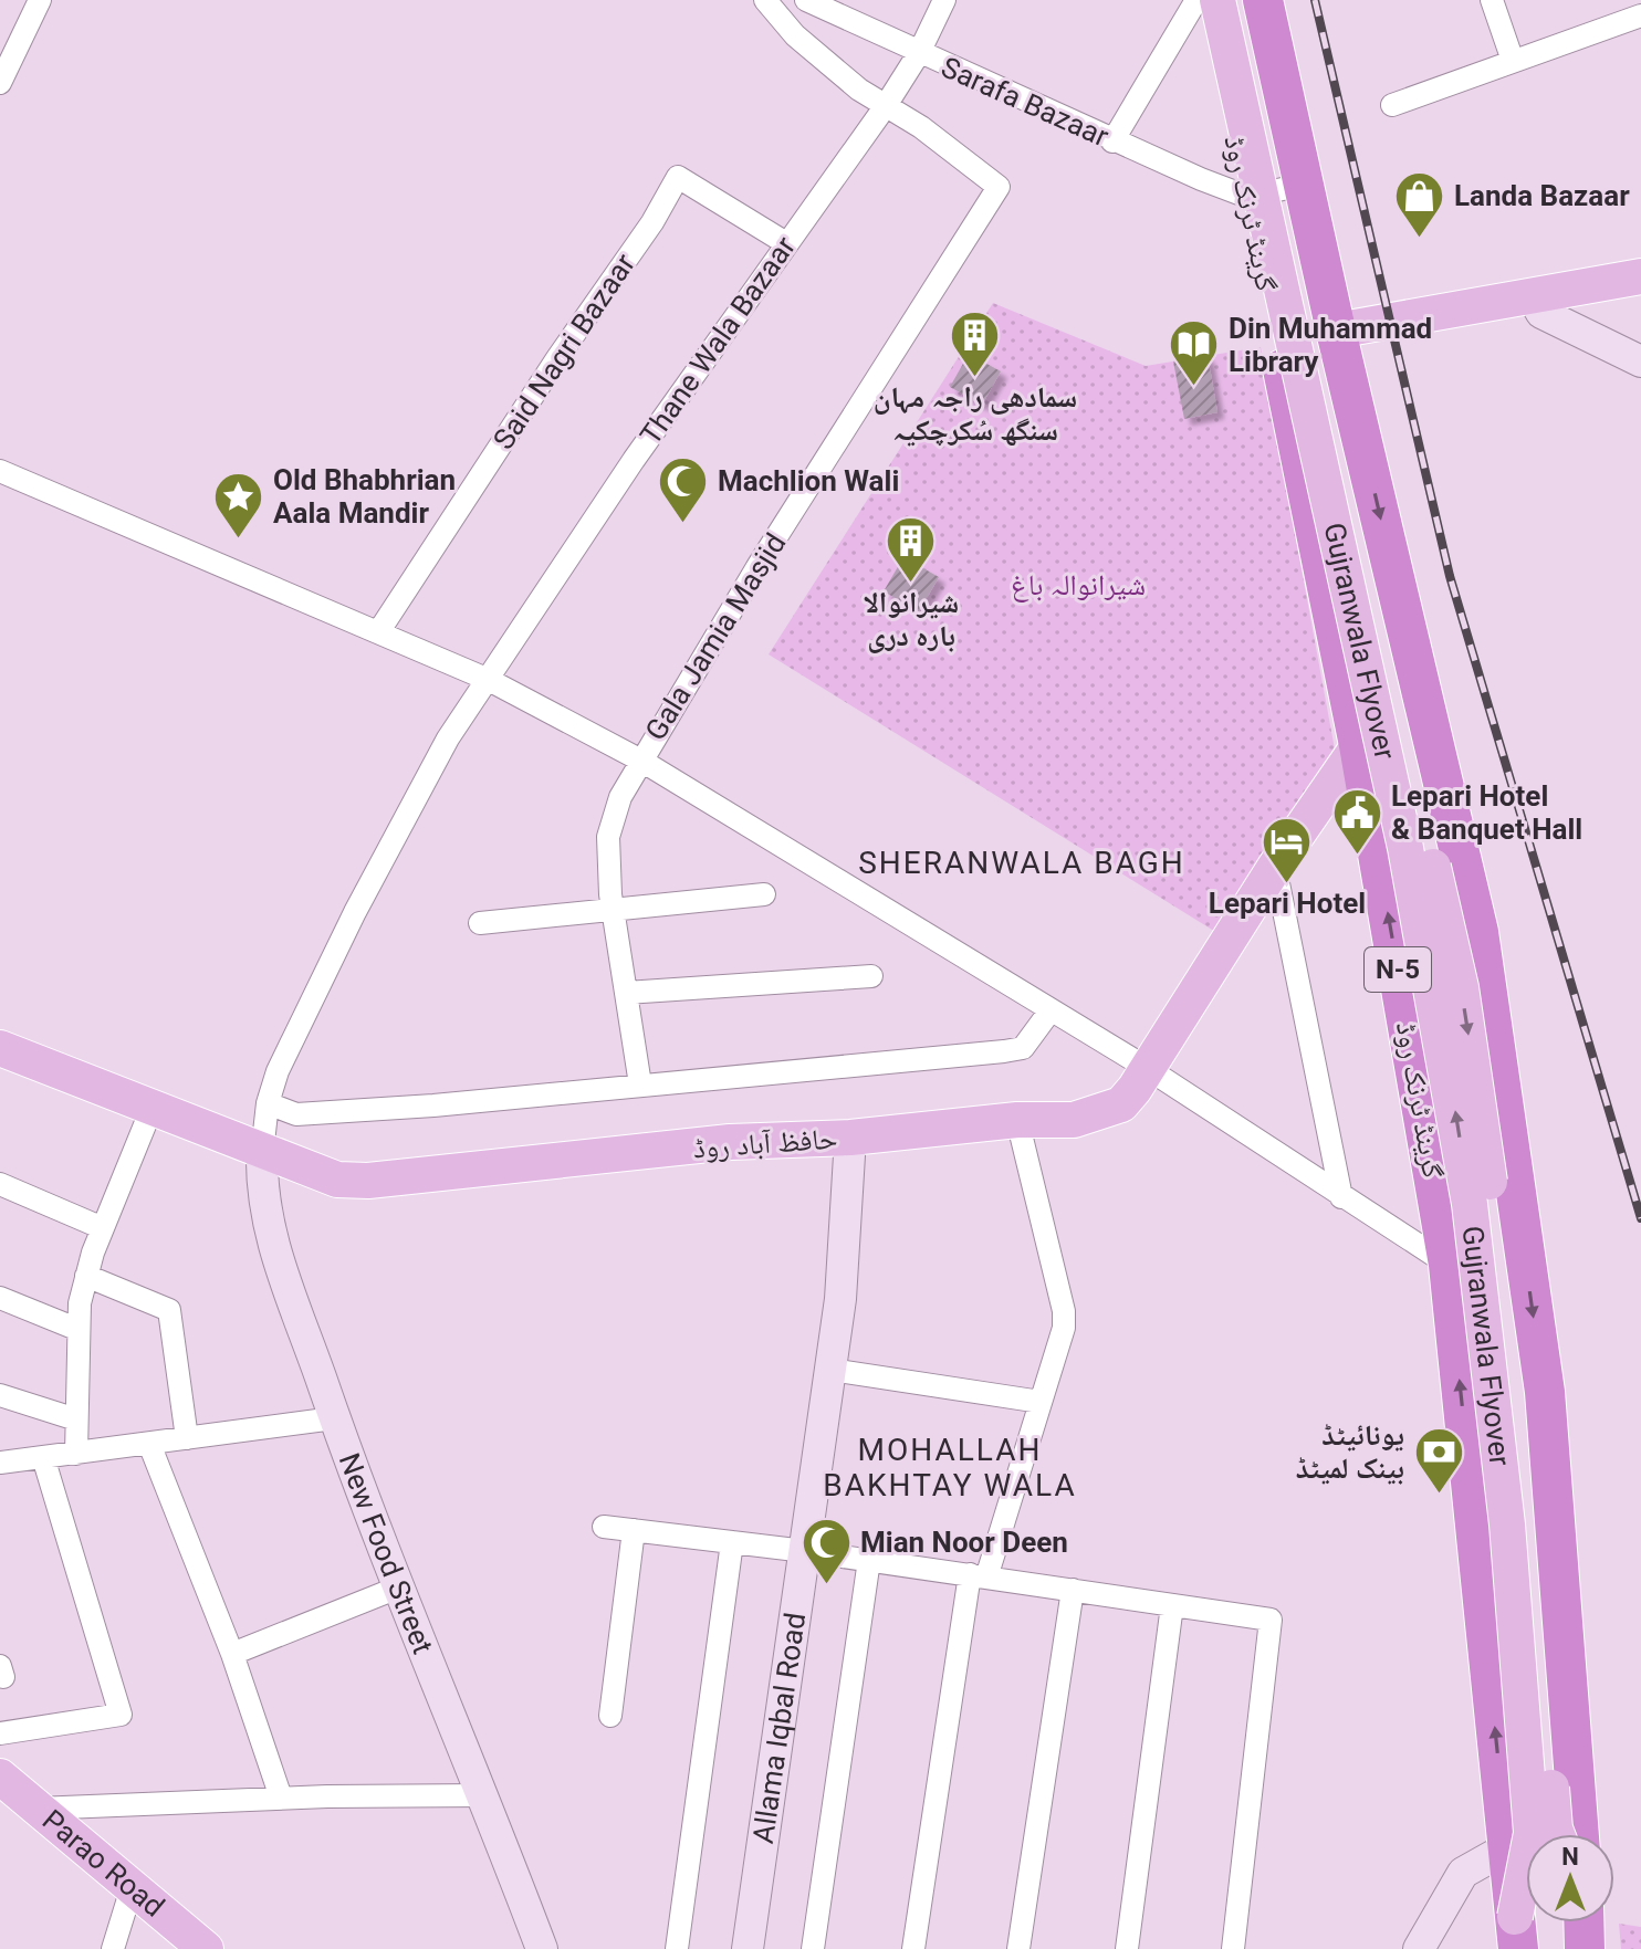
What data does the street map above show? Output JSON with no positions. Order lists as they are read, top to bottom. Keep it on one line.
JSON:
{"streets":{"highway":["گرینڈ ٹرنک روڈ","N-5"],"main road":["Gujranwala Flyover","حافظ آباد روڈ","Parao Road"],"street":["Sarafa Bazaar","Thane Wala Bazaar","Said Nagri Bazaar","Gala Jamia Masjid","New Food Street","Allama Iqbal Road"]},"crossings":[["Sarafa Bazaar","گرینڈ ٹرنک روڈ"],["Sarafa Bazaar","Thane Wala Bazaar"],["گرینڈ ٹرنک روڈ","Gujranwala Flyover"],["گرینڈ ٹرنک روڈ","حافظ آباد روڈ"],["Thane Wala Bazaar","Said Nagri Bazaar"],["Thane Wala Bazaar","Gala Jamia Masjid"],["Thane Wala Bazaar","حافظ آباد روڈ"],["Thane Wala Bazaar","New Food Street"],["حافظ آباد روڈ","New Food Street"],["حافظ آباد روڈ","Allama Iqbal Road"]],"districts":["SHERANWALA BAGH","MOHALLAH BAKHTAY WALA"],"parks":["شیرانوالہ باغ"],"places":{"shop":["Landa Bazaar"],"building":["سمادھی راجہ مہان سنگھ سُکرچکیہ","شیرانوالا بارہ دری"],"library":["Din Muhammad Library"],"mosque":["Machlion Wali","Mian Noor Deen"],"place":["Old Bhabhrian Aala Mandir"],"public building":["Lepari Hotel & Banquet Hall"],"hotel":["Lepari Hotel"],"bank":["یونائیٹڈ بینک لمیٹڈ"]},"north":"top"}
